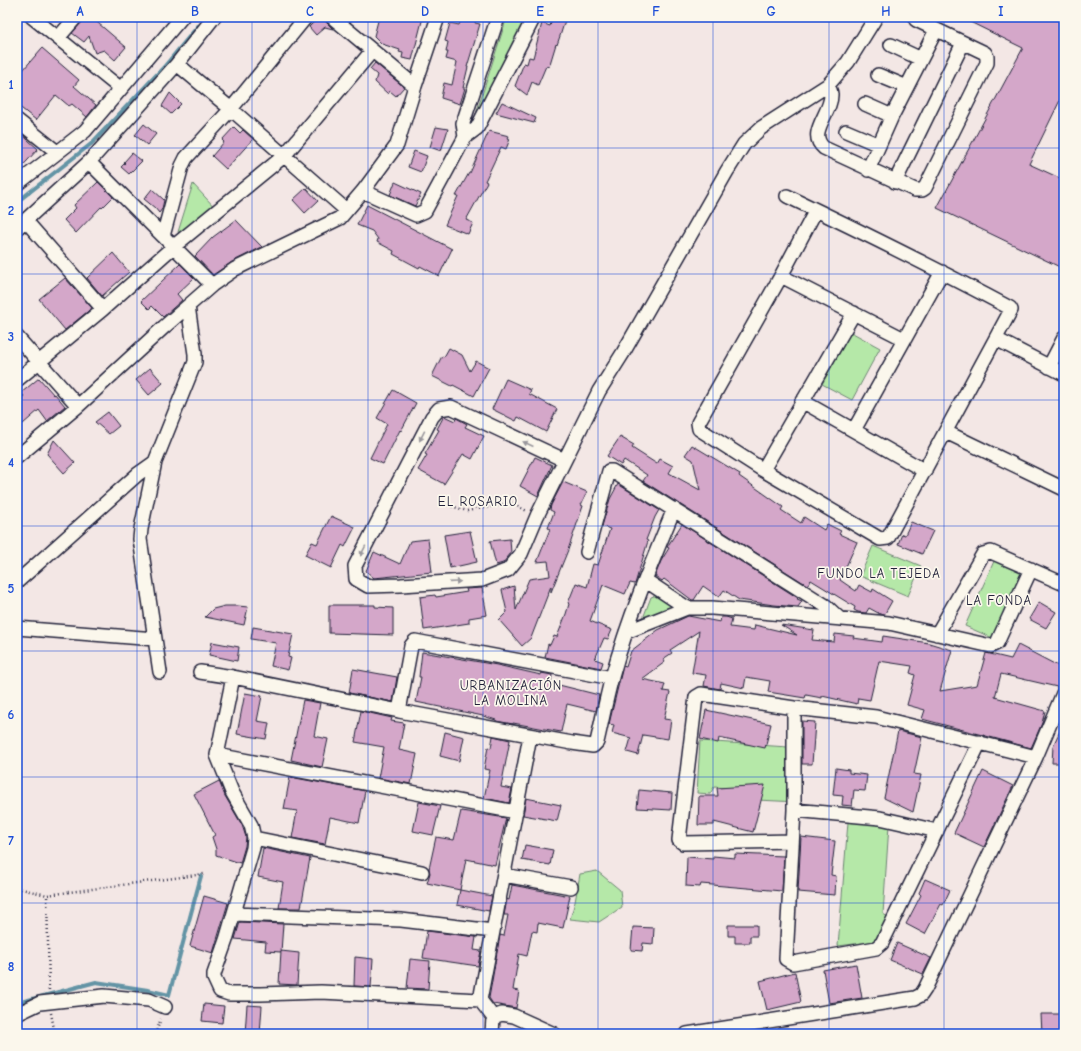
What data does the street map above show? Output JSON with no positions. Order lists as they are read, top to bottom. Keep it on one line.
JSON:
{"districts":["EL ROSARIO","FUNDO LA TEJEDA","LA FONDA","URBANIZACIÓN LA MOLINA"],"grid":{"columns":["A","B","C","D","E","F","G","H","I"],"rows":["1","2","3","4","5","6","7","8"]}}
